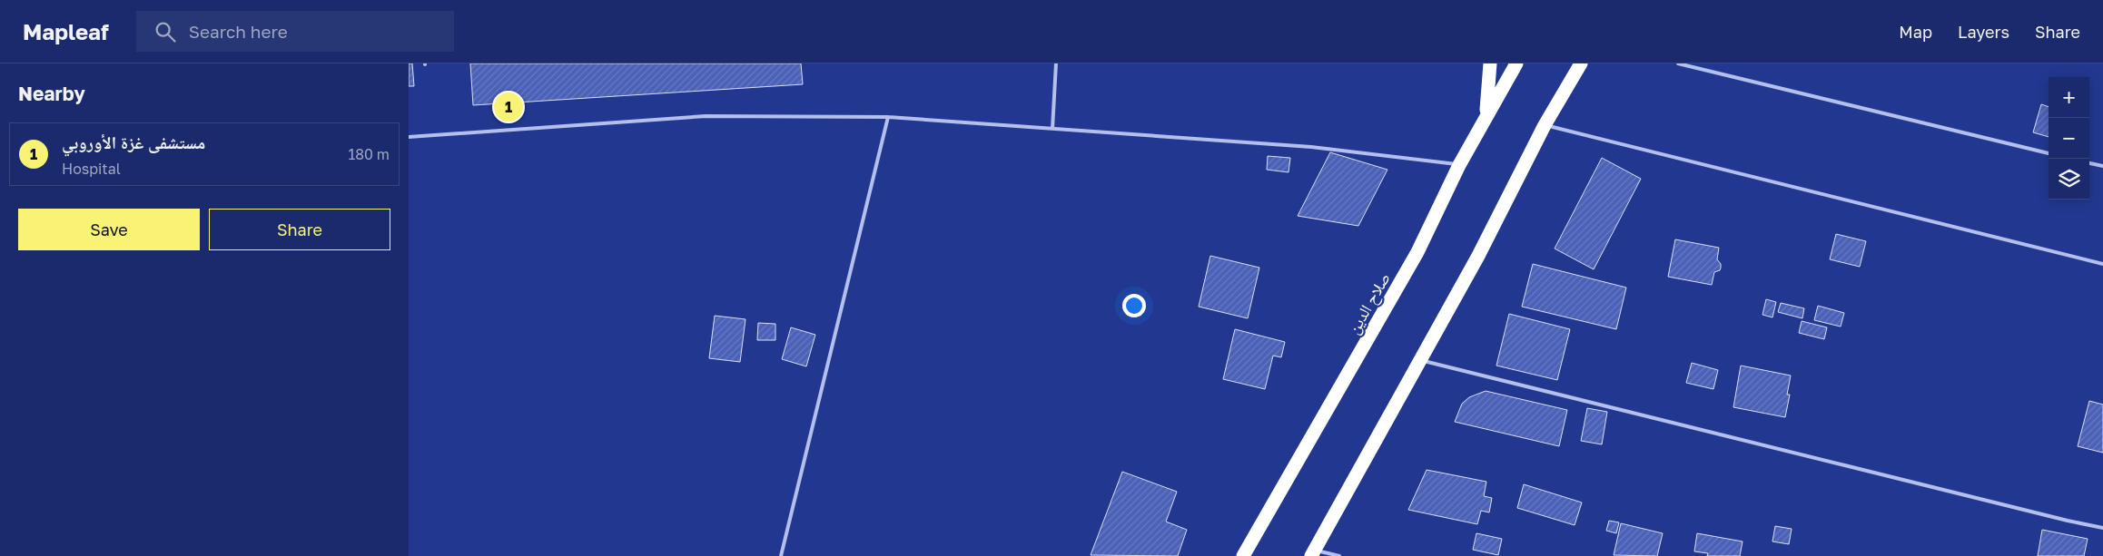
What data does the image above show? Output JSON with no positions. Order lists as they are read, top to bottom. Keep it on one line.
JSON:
{"streets":{"highway":["صلاح الدين"]},"page":{"header":"Mapleaf","search":"Search here","nav":["Map","Layers","Share"],"heading":"Nearby","map_buttons":["+","−"],"pins":"1","list":[{"mark":"1","name":"مستشفى غزة الأوروبي","note":"Hospital","value":"180 m"}],"buttons":["Save","Share"]}}
